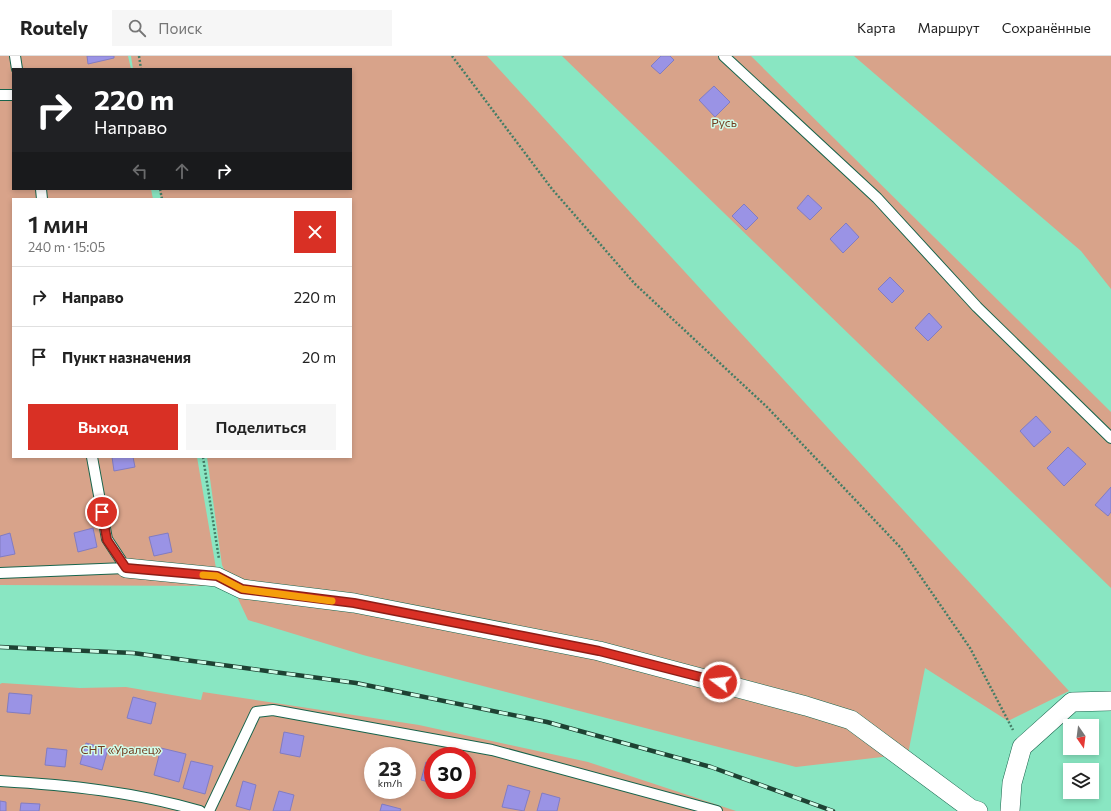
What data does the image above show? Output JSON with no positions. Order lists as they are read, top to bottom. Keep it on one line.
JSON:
{"parks":["Русь","СНТ «Уралец»"],"north":"bottom","page":{"header":"Routely","search":"Поиск","nav":["Карта","Маршрут","Сохранённые"],"turn":["220 m","Направо"],"heading":["1 мин","240 m · 15:05"],"list":[{"name":"Направо","value":"220 m"},{"name":"Пункт назначения","value":"20 m"}],"buttons":["Выход","Поделиться"],"speed":"23 km/h","limit":"30"}}
